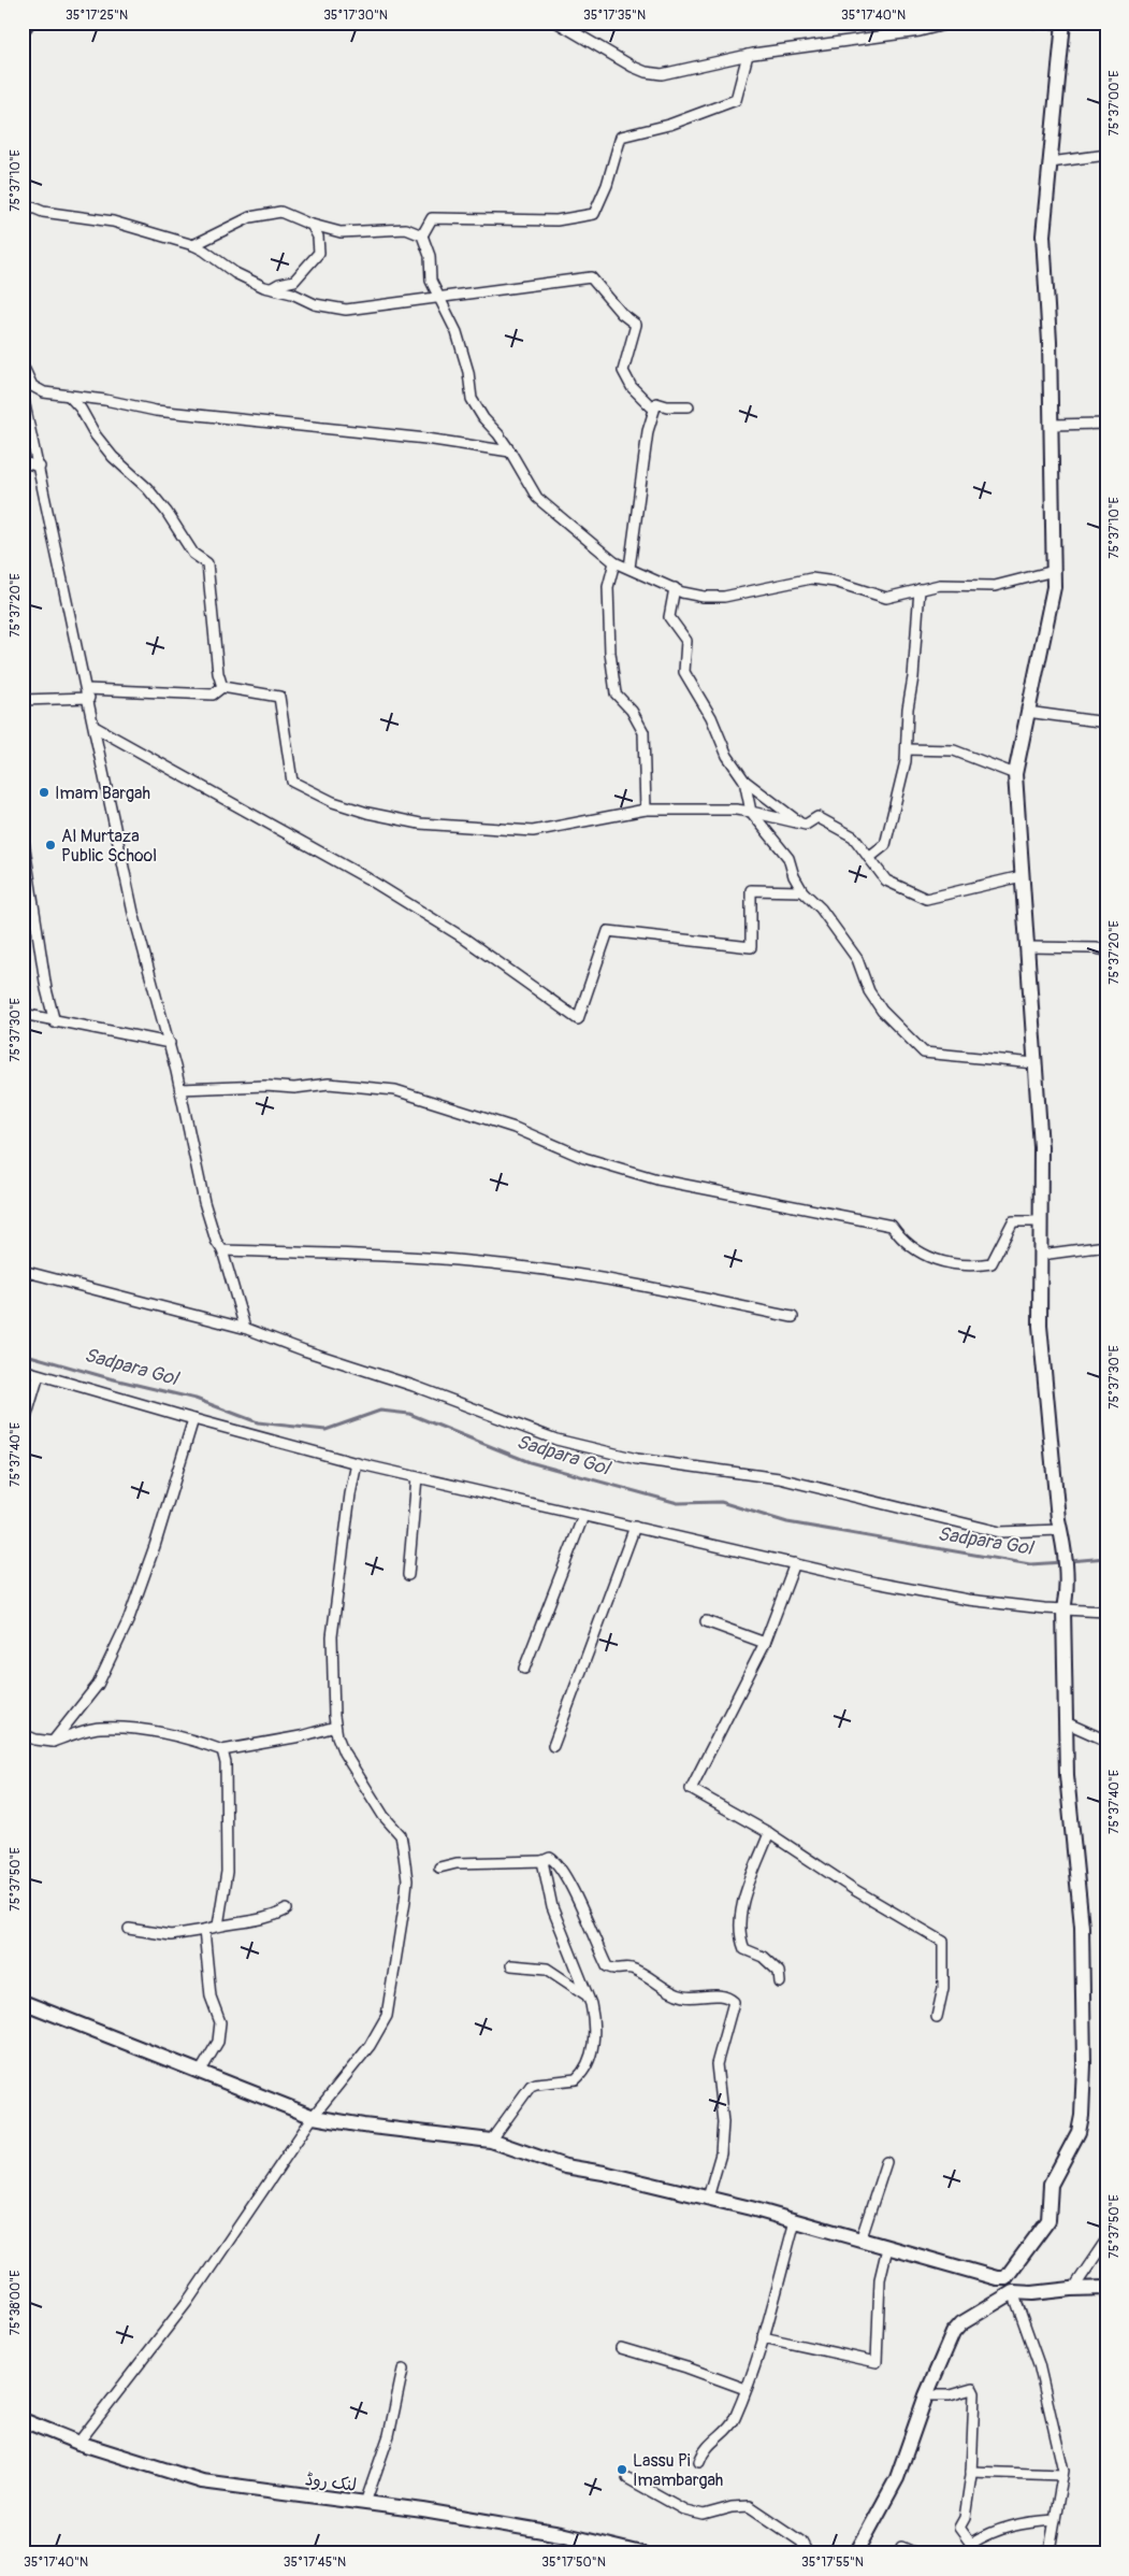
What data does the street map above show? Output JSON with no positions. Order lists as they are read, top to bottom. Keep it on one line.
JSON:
{"streets":{"main road":["لنک روڈ"]},"water":["Sadpara Gol"],"places":["Imam Bargah","Al Murtaza Public School","Lassu Pi Imambargah"],"coordinates":["35°17'25\"N","35°17'30\"N","35°17'35\"N","35°17'40\"N","75°37'00\"E","75°37'10\"E","75°37'20\"E","75°37'30\"E","75°37'40\"E","75°37'50\"E","75°38'00\"E","35°17'45\"N","35°17'50\"N","35°17'55\"N"]}
